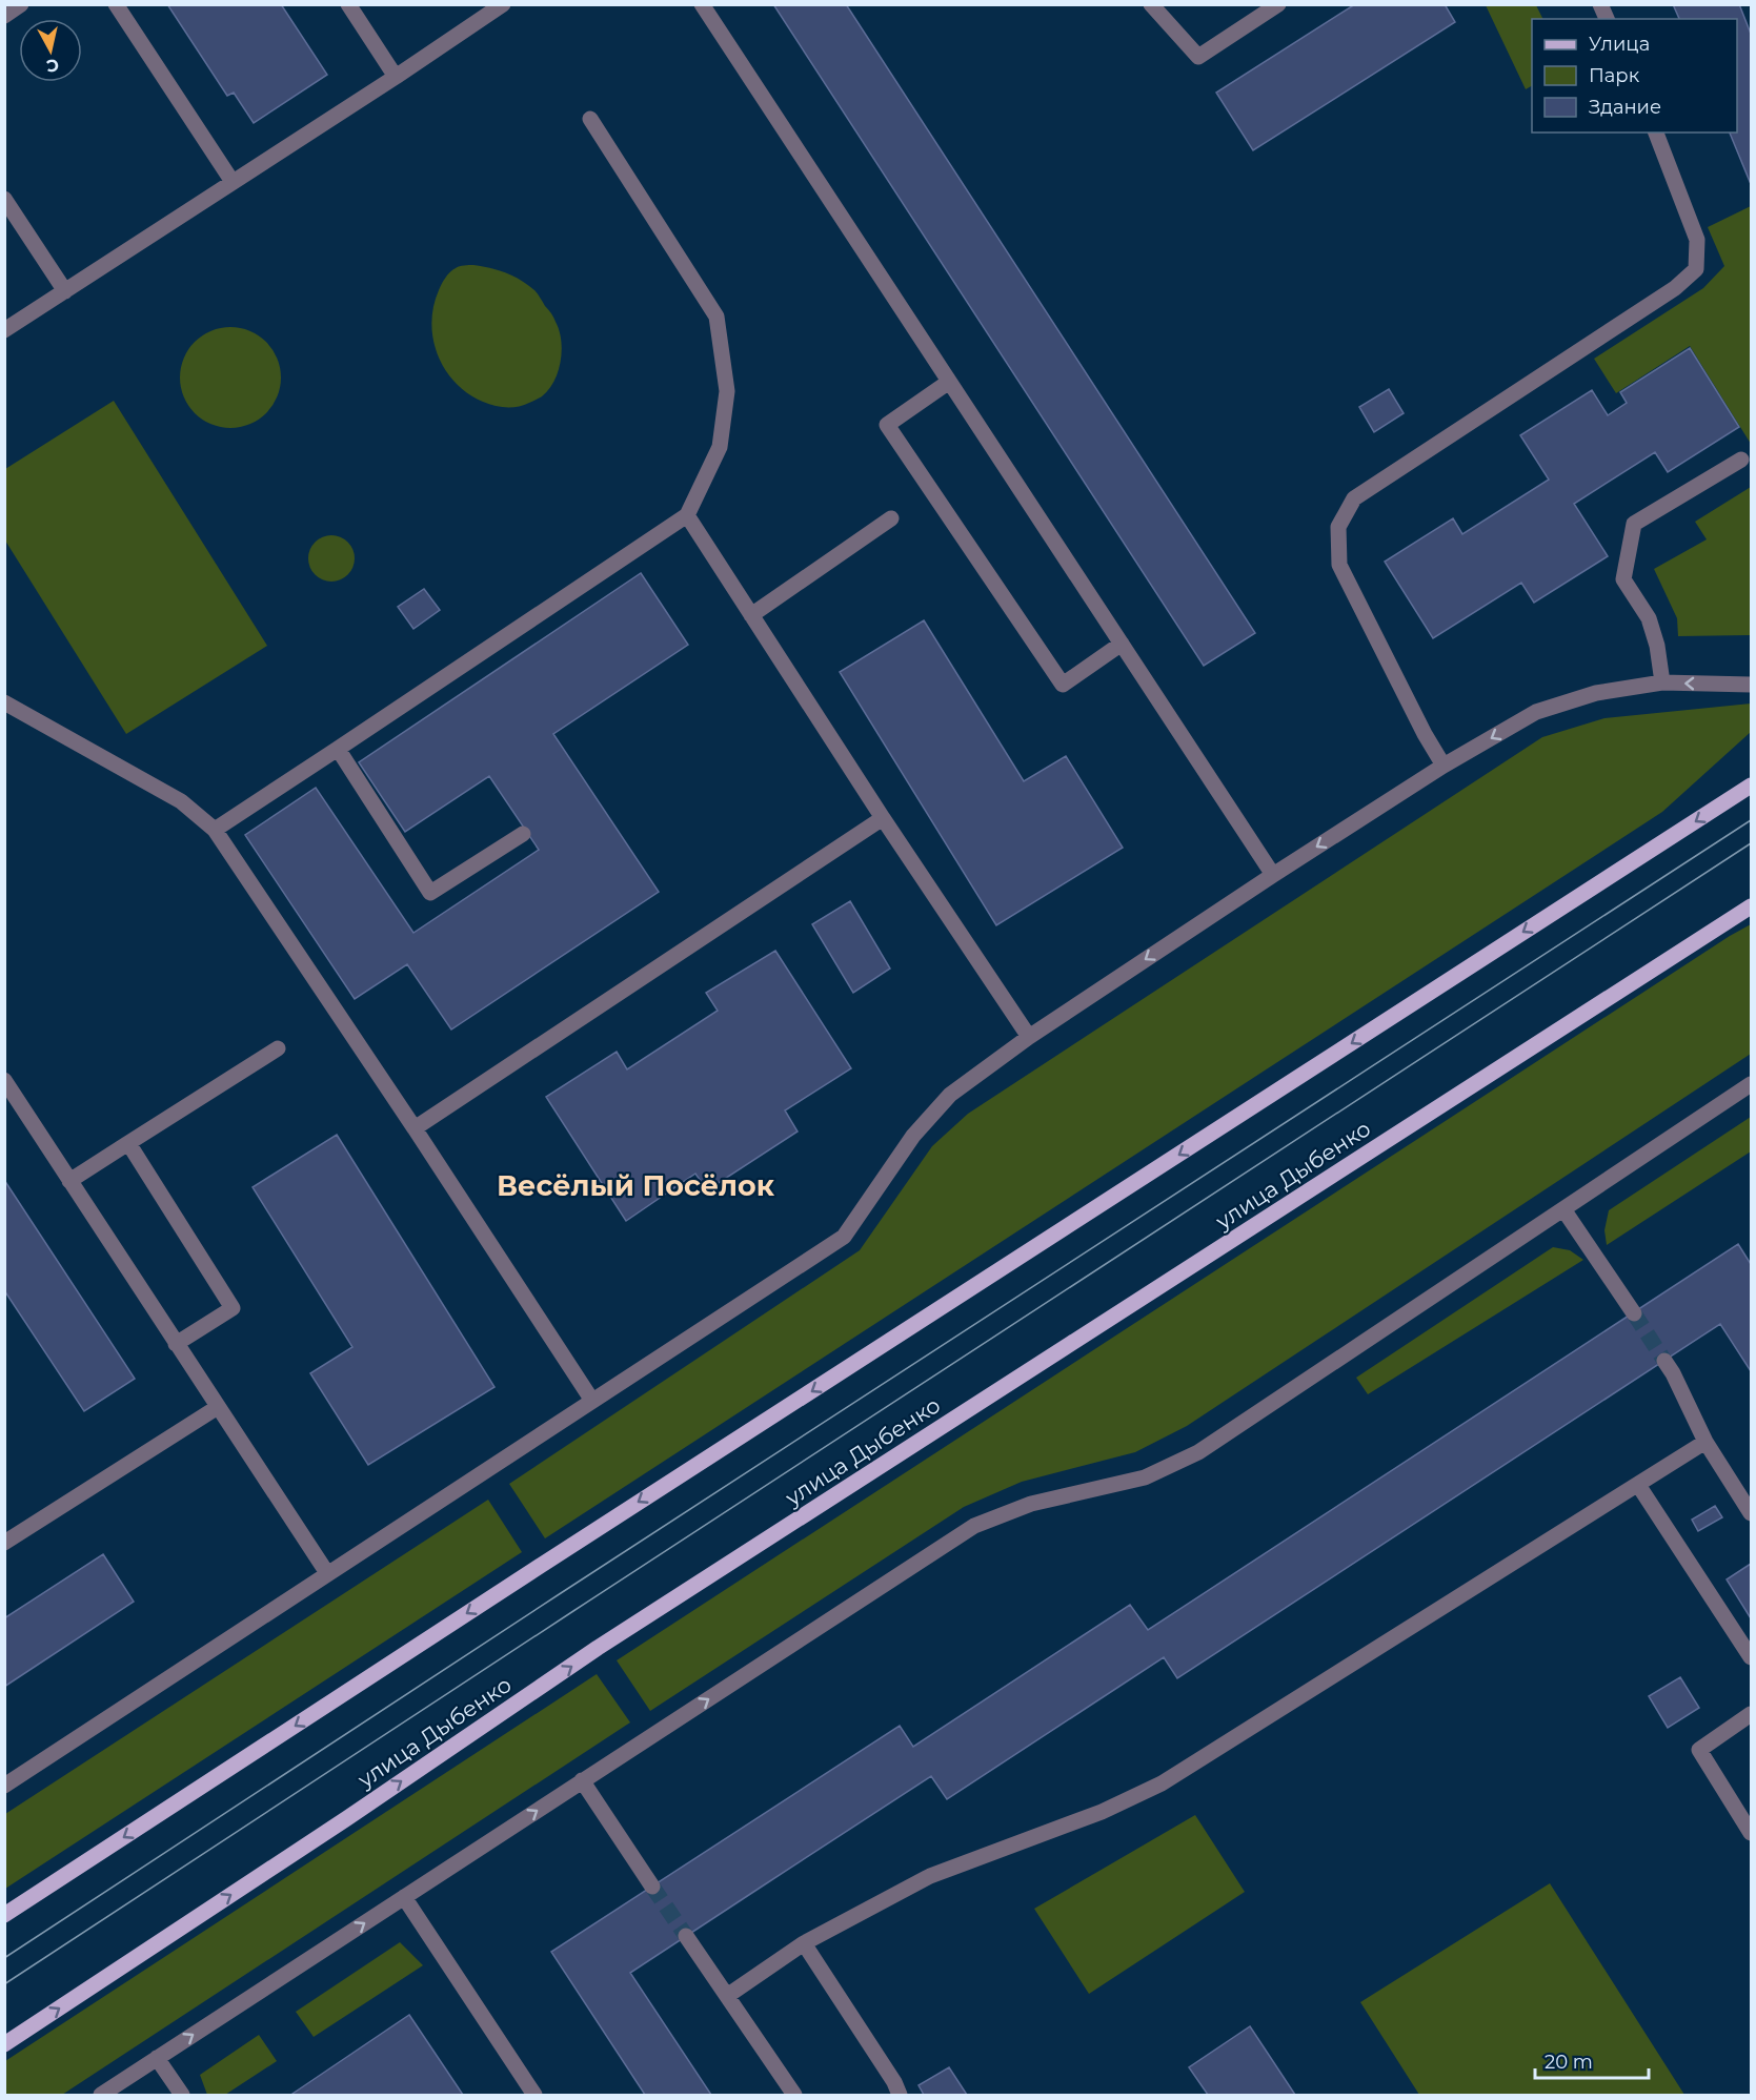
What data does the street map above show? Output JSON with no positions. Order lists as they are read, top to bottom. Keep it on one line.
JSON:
{"streets":{"main road":["улица Дыбенко"]},"districts":["Весёлый Посёлок"],"legend":["Улица","Парк","Здание"],"scale_bar":"20 m","north":"bottom"}
